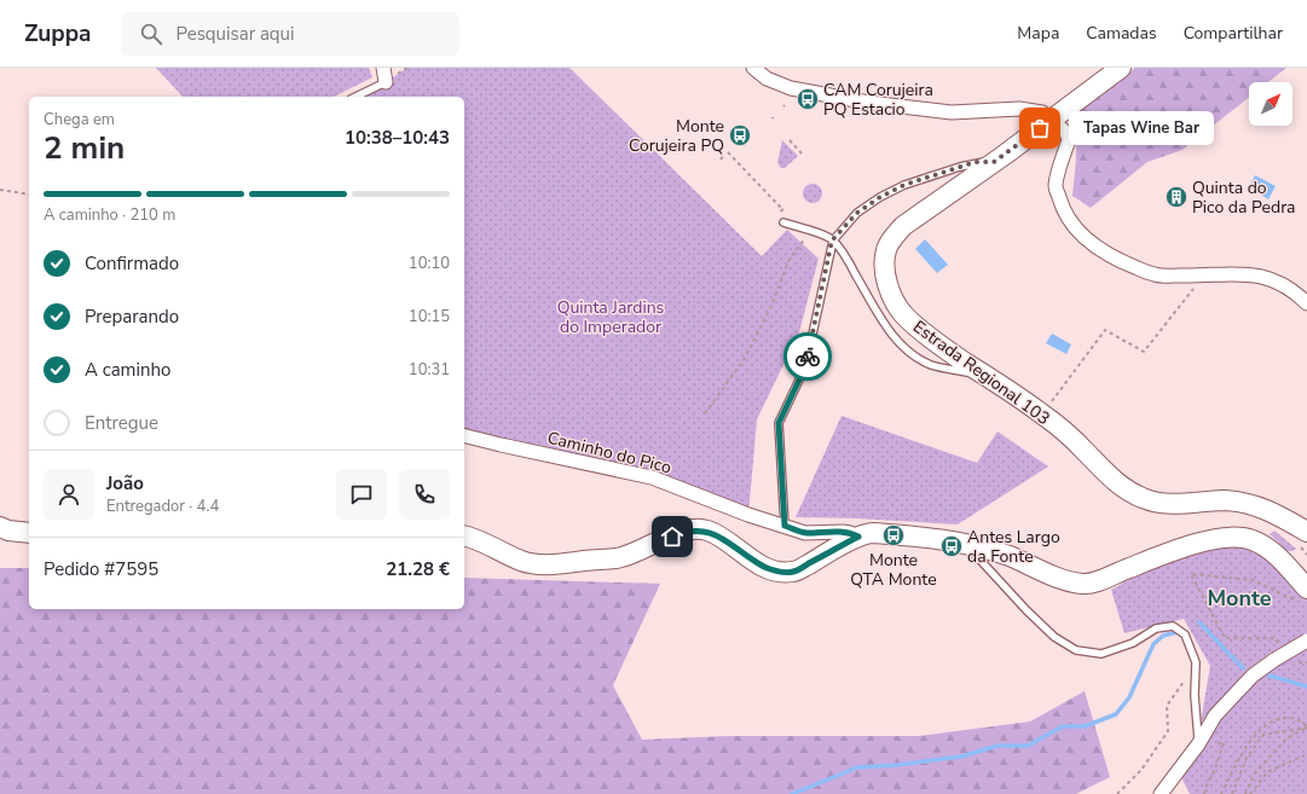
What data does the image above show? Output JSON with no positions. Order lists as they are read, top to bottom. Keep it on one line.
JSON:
{"streets":{"main road":["Estrada Regional 103"],"street":["Caminho do Pico"]},"districts":["Monte"],"parks":["Quinta Jardins do Imperador"],"places":{"bus stop":["CAM Corujeira PQ Estacio","Monte Corujeira PQ","Monte QTA Monte","Antes Largo da Fonte"],"other":["Tapas Wine Bar"],"building":["Quinta do Pico da Pedra"]},"north":"top right","page":{"header":"Zuppa","search":"Pesquisar aqui","nav":["Mapa","Camadas","Compartilhar"],"heading":["2 min","Chega em","10:38–10:43"],"panel":["João","Entregador · 4.4","Pedido #7595","21.28 €"],"bubble":"Tapas Wine Bar","bar":"A caminho · 210 m","list":[["Confirmado","10:10"],["Preparando","10:15"],["A caminho","10:31"],"Entregue"]}}
